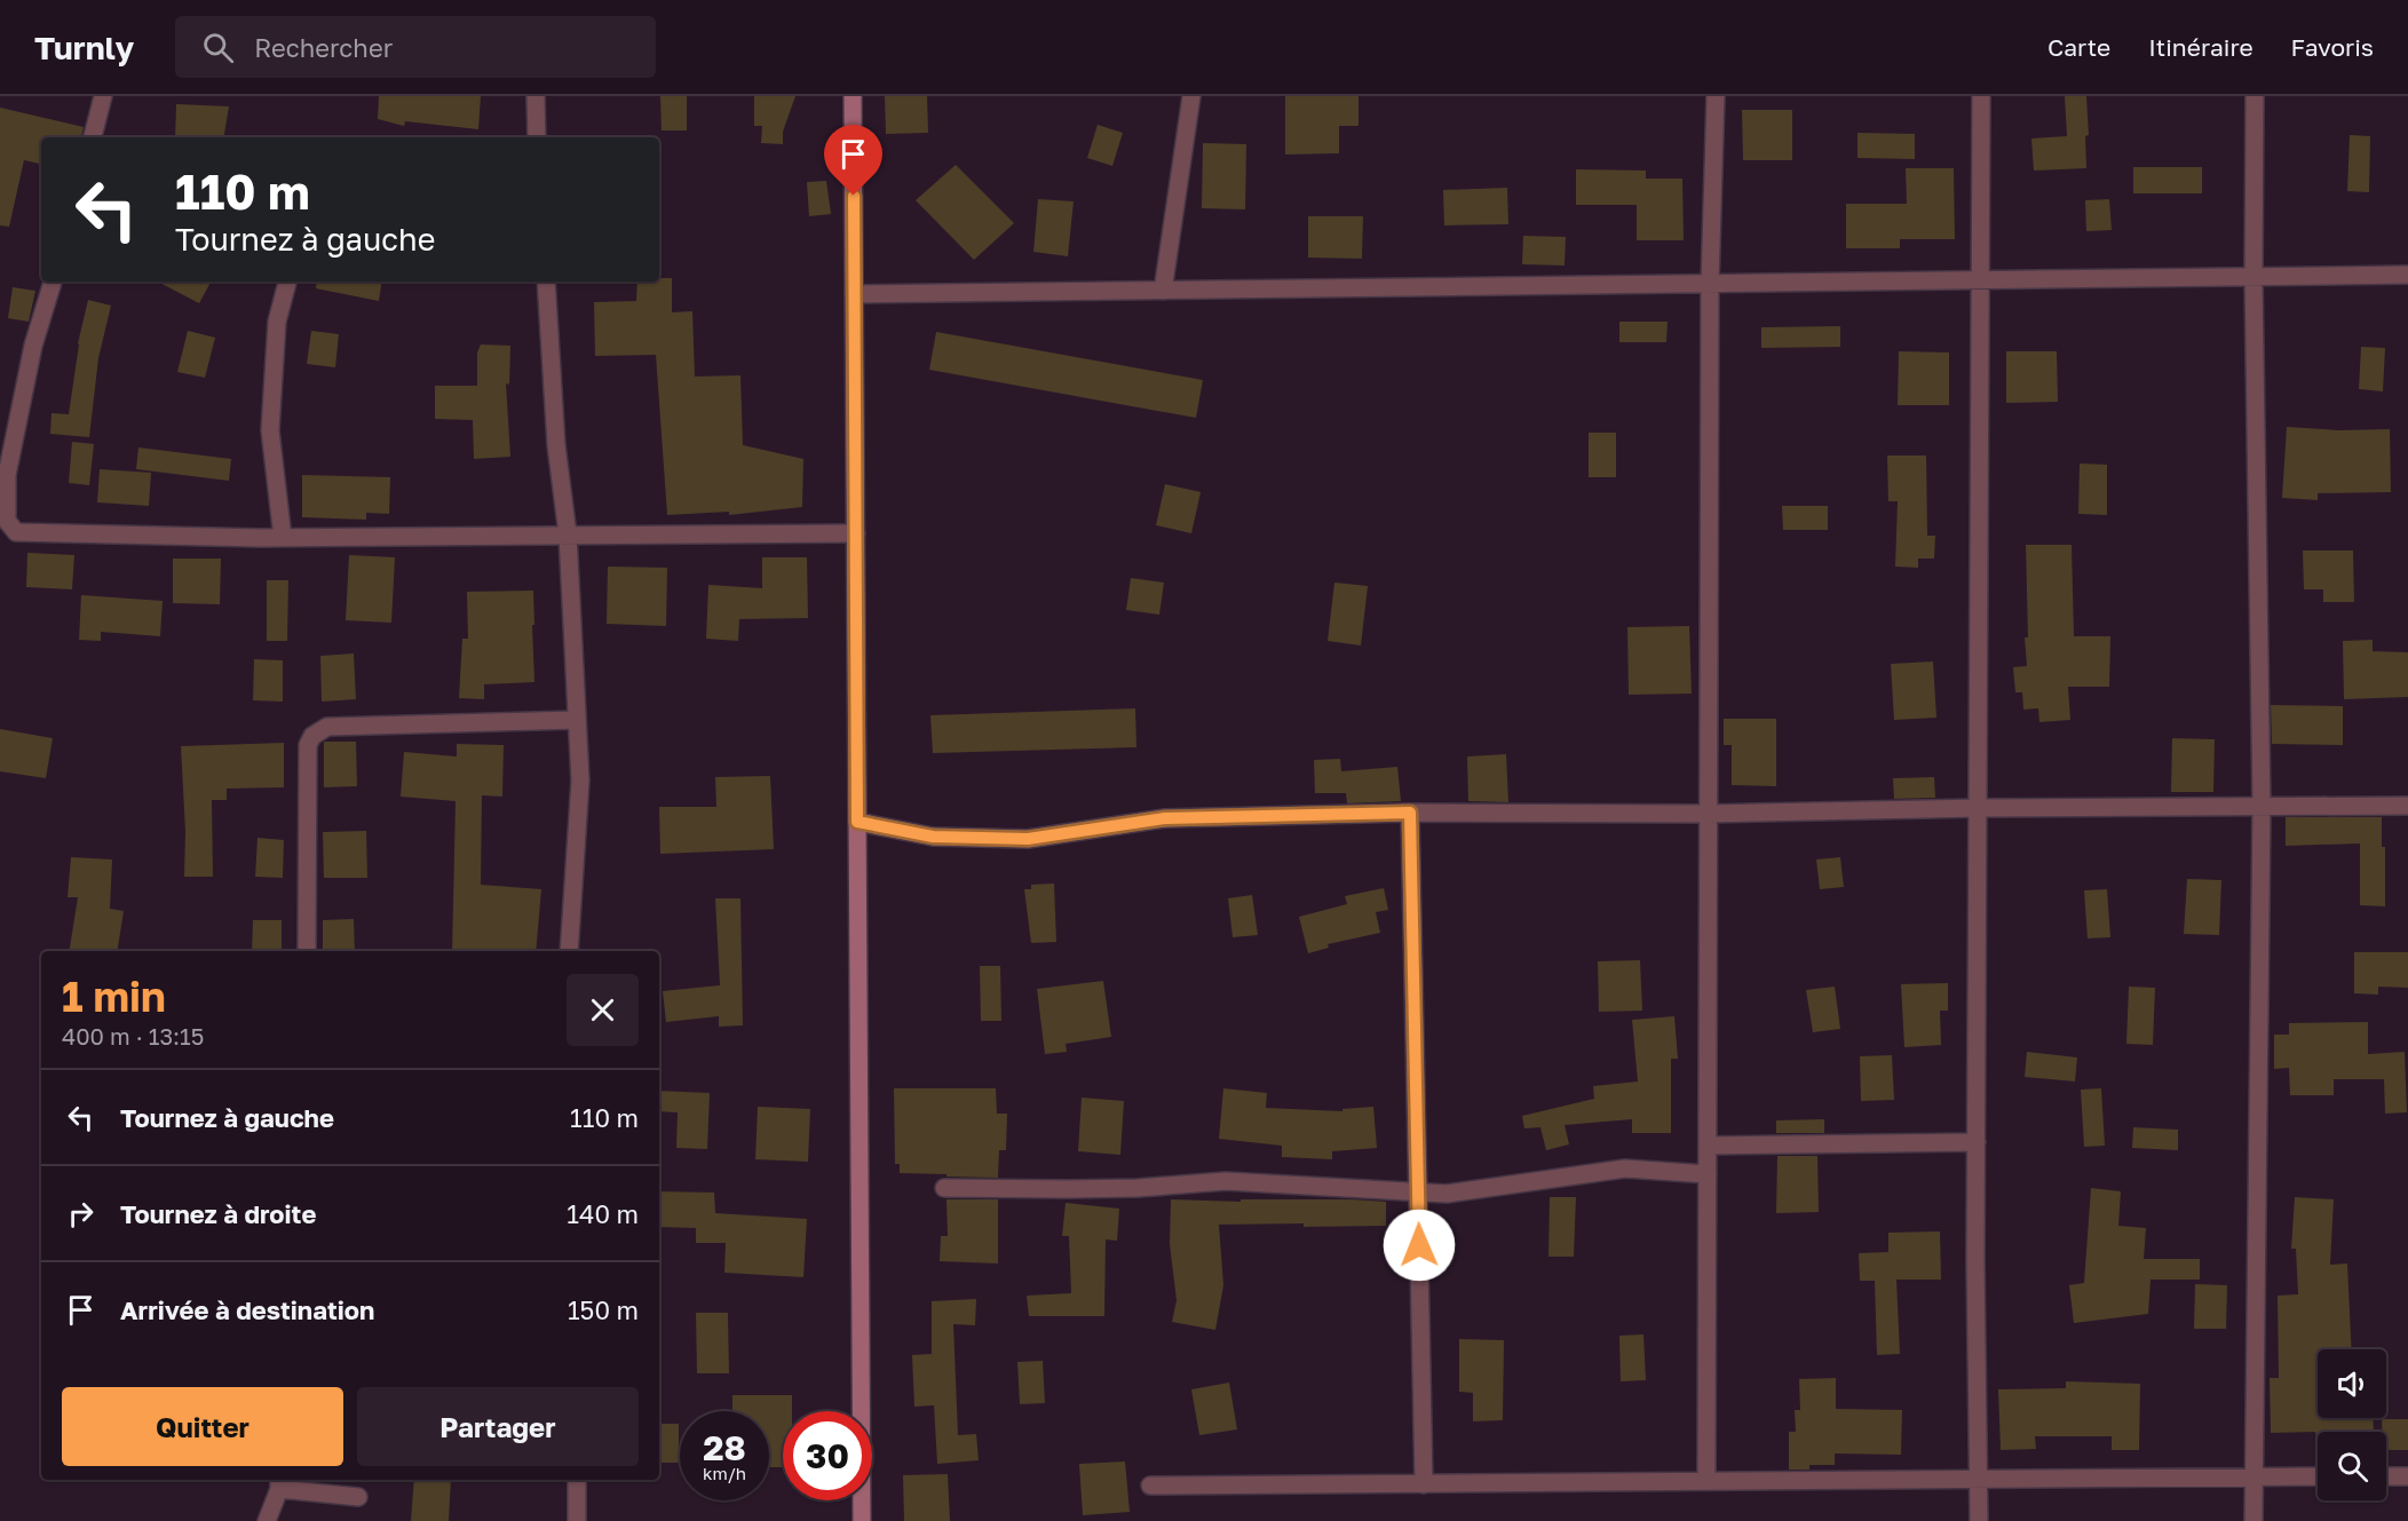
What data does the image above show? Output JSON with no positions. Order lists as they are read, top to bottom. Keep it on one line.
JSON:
{"page":{"header":"Turnly","search":"Rechercher","nav":["Carte","Itinéraire","Favoris"],"turn":["110 m","Tournez à gauche"],"heading":["1 min","400 m · 13:15"],"list":[{"name":"Tournez à gauche","value":"110 m"},{"name":"Tournez à droite","value":"140 m"},{"name":"Arrivée à destination","value":"150 m"}],"buttons":["Quitter","Partager"],"speed":"28 km/h","limit":"30"}}
